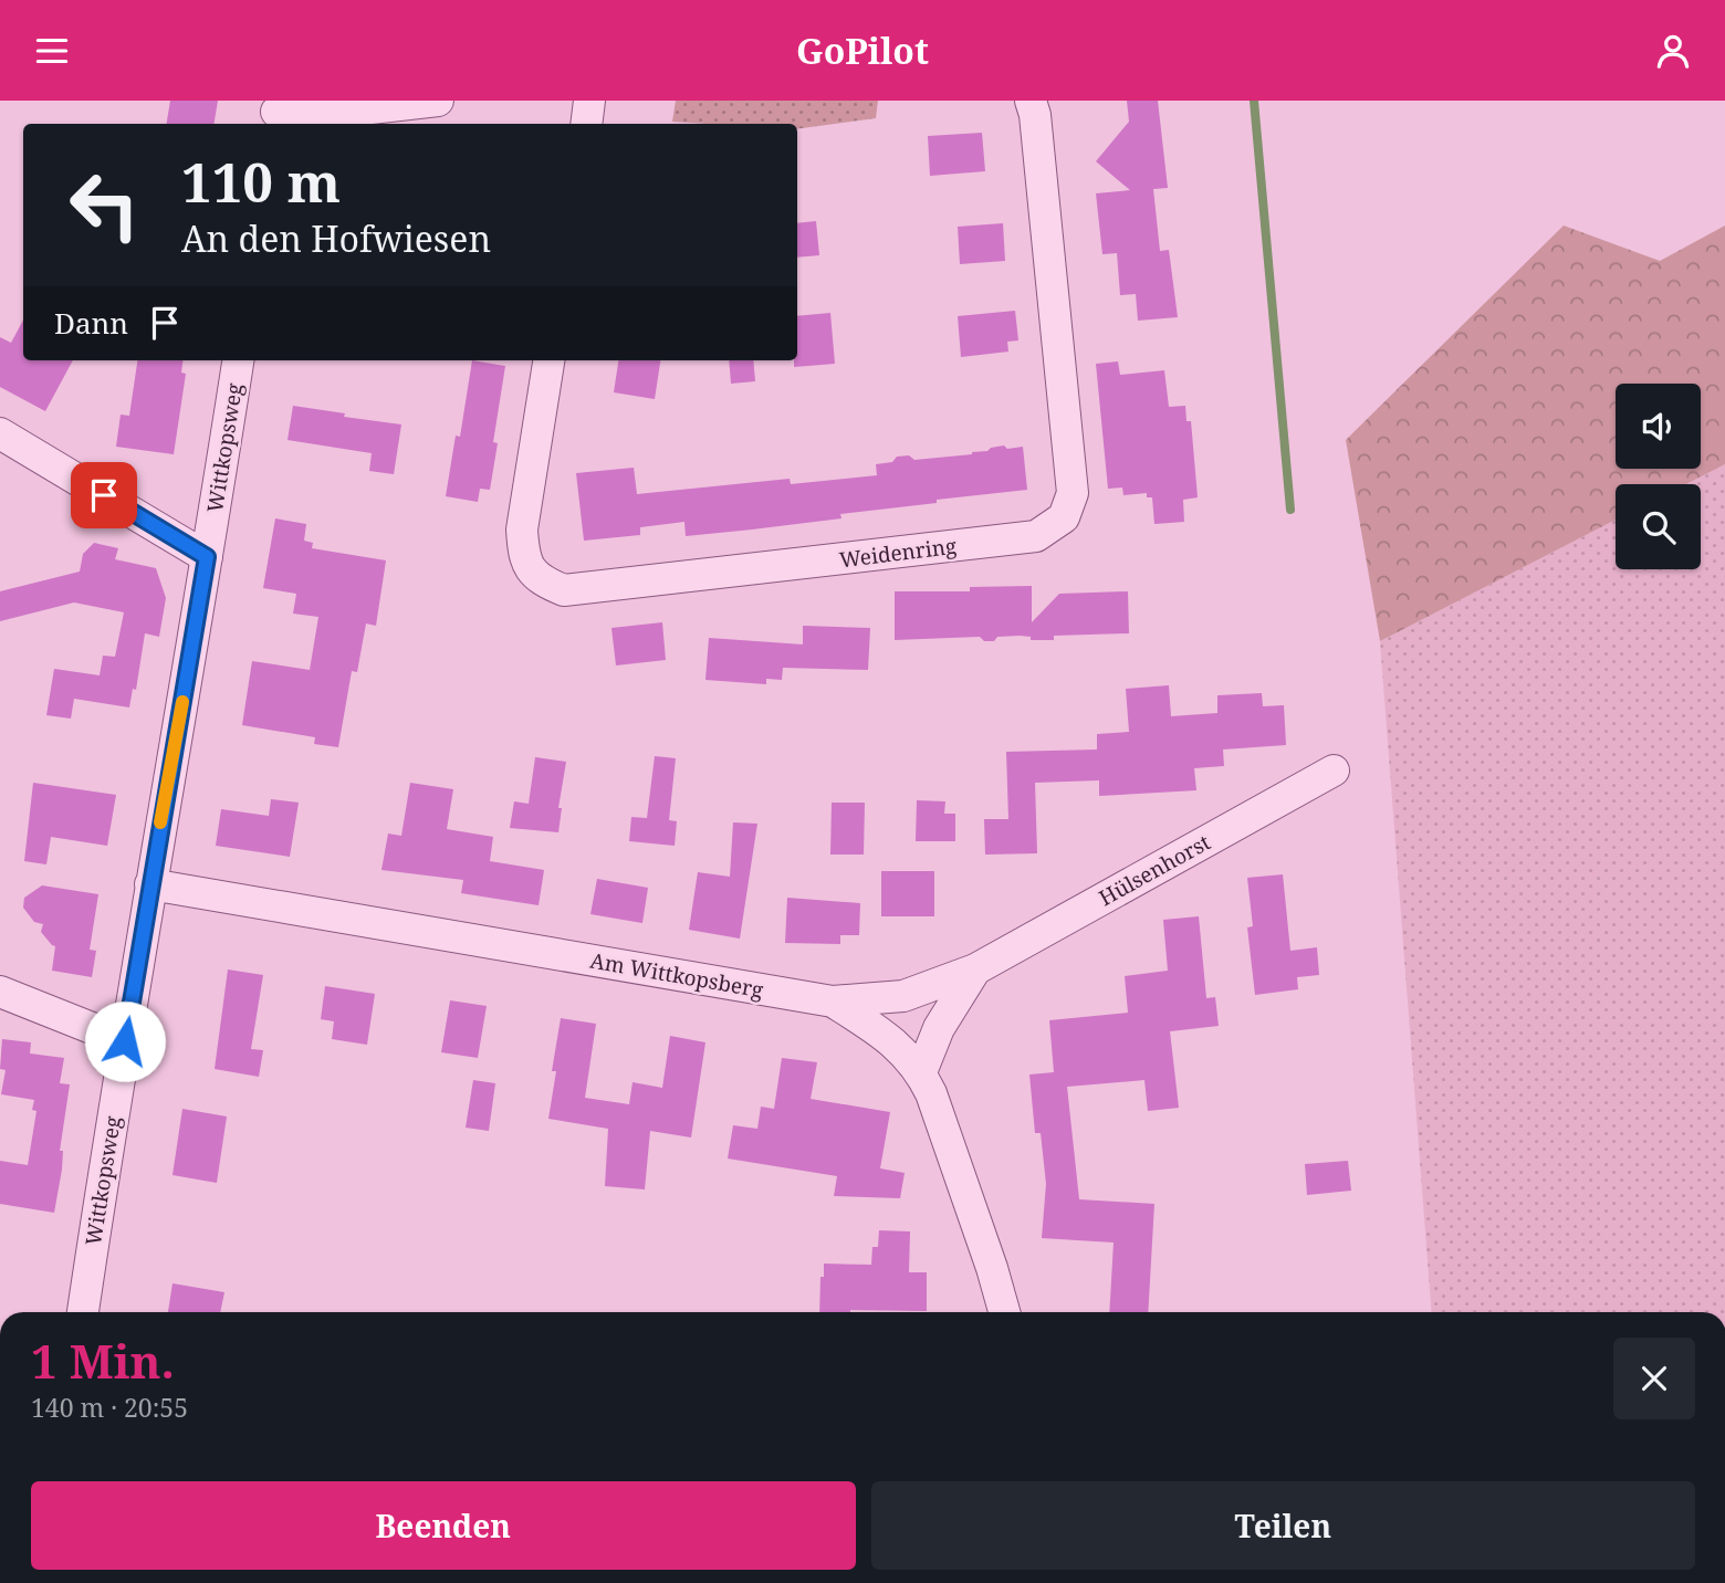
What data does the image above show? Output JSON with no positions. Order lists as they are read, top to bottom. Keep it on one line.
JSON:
{"streets":{"street":["Wittkopsweg","Weidenring","Hülsenhorst","Am Wittkopsberg"]},"crossings":[["Wittkopsweg","Am Wittkopsberg"],["Hülsenhorst","Am Wittkopsberg"]],"page":{"header":"GoPilot","turn":["110 m","An den Hofwiesen"],"then":"Dann","heading":["1 Min.","140 m · 20:55"],"buttons":["Beenden","Teilen"]}}
